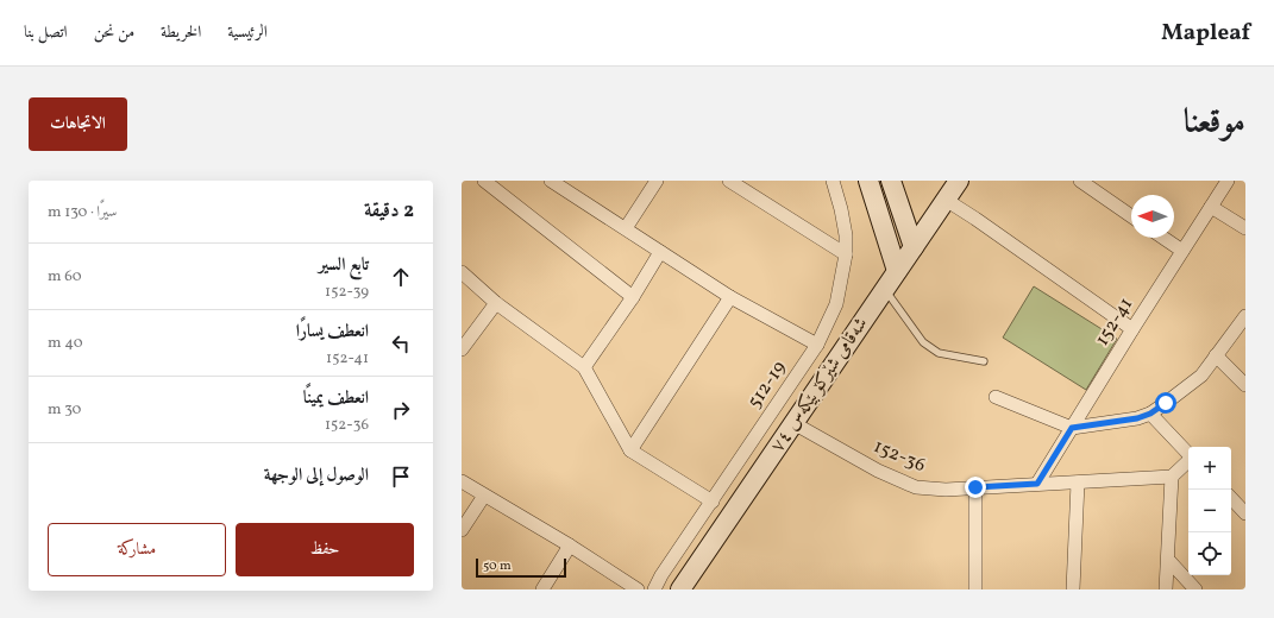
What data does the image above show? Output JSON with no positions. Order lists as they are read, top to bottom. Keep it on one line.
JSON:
{"streets":{"main road":["شەقامی شێرکۆ بێکەس ٧٤"],"street":["152-41","512-19","152-36"]},"crossings":[["152-41","152-36"],["شەقامی شێرکۆ بێکەس ٧٤","152-36"]],"scale_bar":"50 m","north":"left","page":{"header":"Mapleaf","nav":["الرئيسية","الخريطة","من نحن","اتصل بنا"],"title":"موقعنا","buttons":["الاتجاهات",["حفظ","مشاركة"]],"heading":["2 دقيقة","سيرًا · 130 m"],"list":[["تابع السير","152-39","60 m"],["انعطف يسارًا","152-41","40 m"],["انعطف يمينًا","152-36","30 m"],"الوصول إلى الوجهة"],"map_buttons":["+","−"],"scale":"50 m"}}
